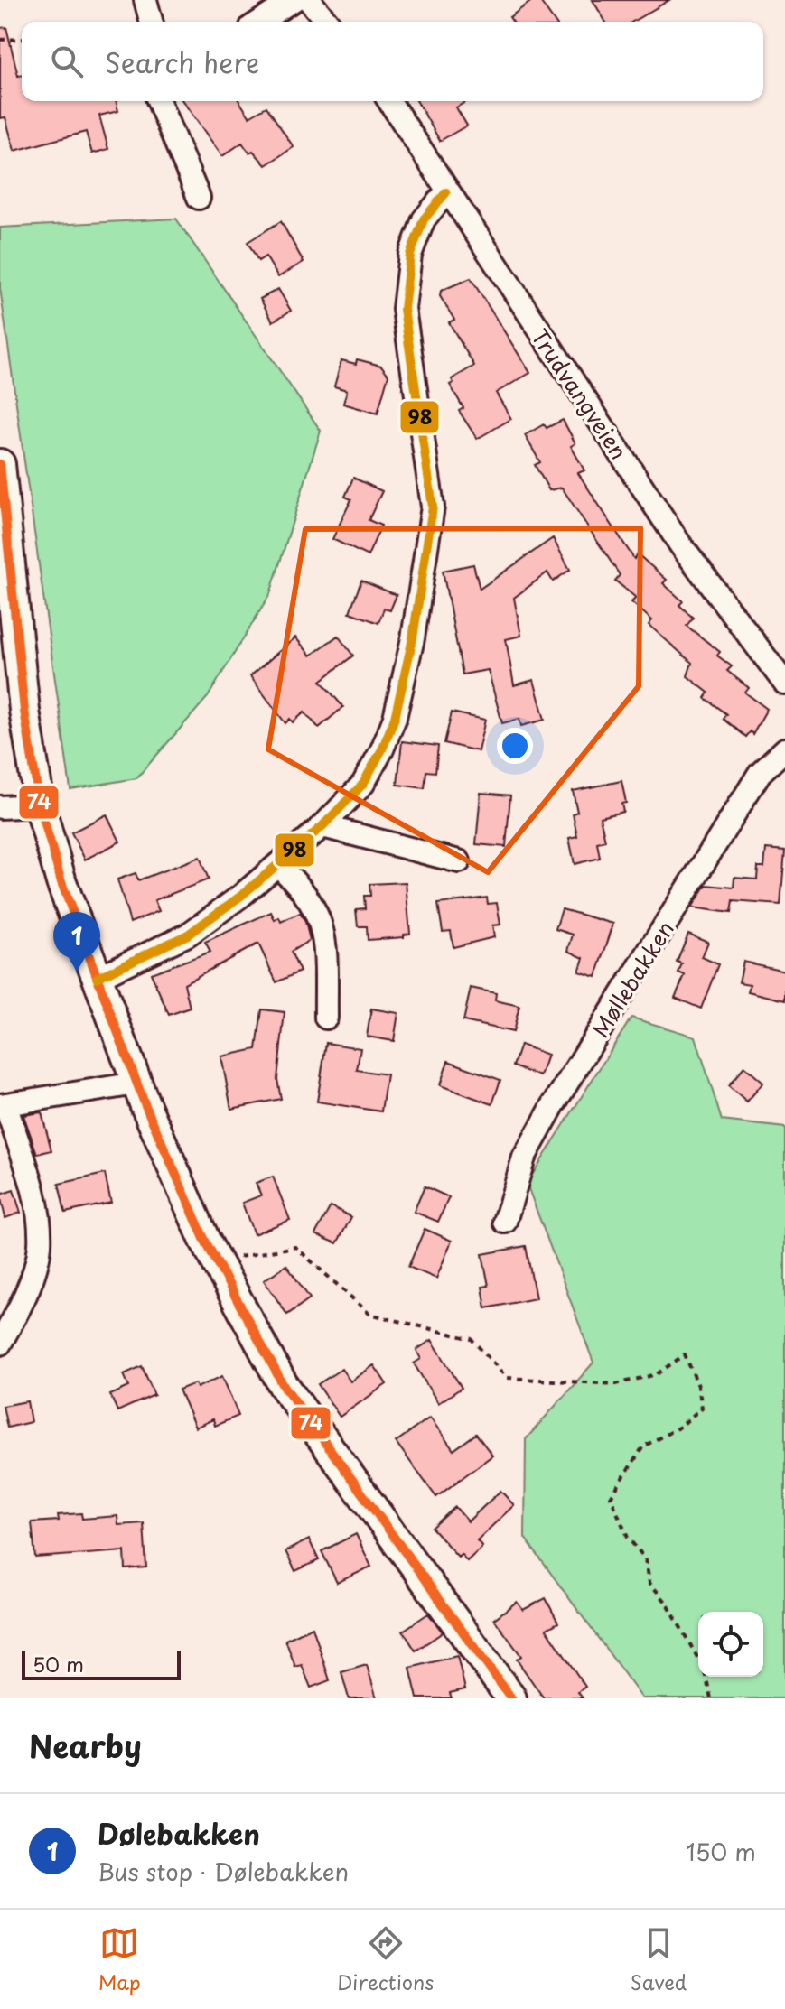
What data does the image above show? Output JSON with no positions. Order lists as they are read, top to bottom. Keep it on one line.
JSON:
{"streets":{"street":["Trudvangveien","Møllebakken"]},"lines":["transit line 98","transit line 74"],"scale_bar":"50 m","page":{"search":"Search here","pins":"1","scale":"50 m","heading":"Nearby","list":[{"mark":"1","name":"Dølebakken","note":"Bus stop · Dølebakken","value":"150 m"}],"nav":["Map","Directions","Saved"]}}
